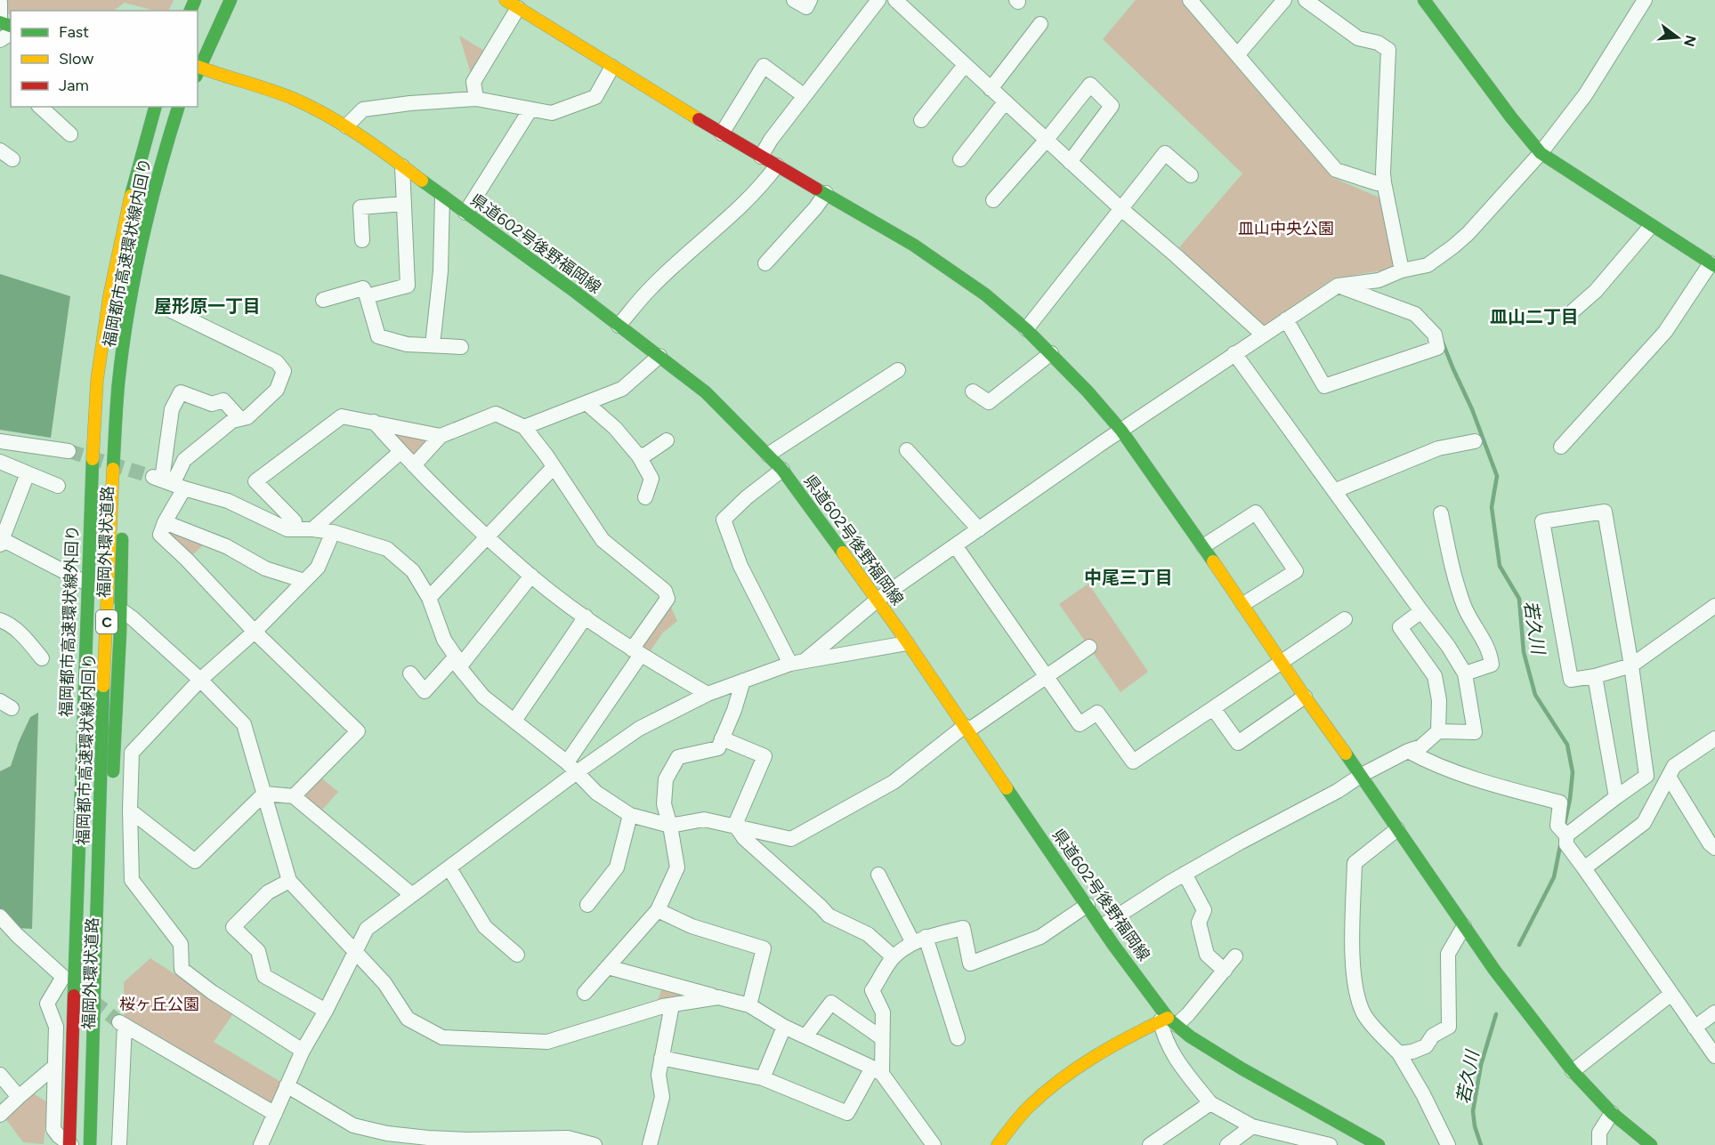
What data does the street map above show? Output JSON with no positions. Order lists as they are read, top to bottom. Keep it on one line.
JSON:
{"streets":{"main road":["県道602号後野福岡線","福岡都市高速環状線内回り","福岡外環状道路","福岡都市高速環状線外回り","C"]},"crossings":[["福岡外環状道路","福岡都市高速環状線外回り"]],"districts":["屋形原一丁目","皿山二丁目","中尾三丁目"],"water":["若久川"],"parks":["皿山中央公園","桜ヶ丘公園"],"legend":["Fast","Slow","Jam"],"north":"right"}
